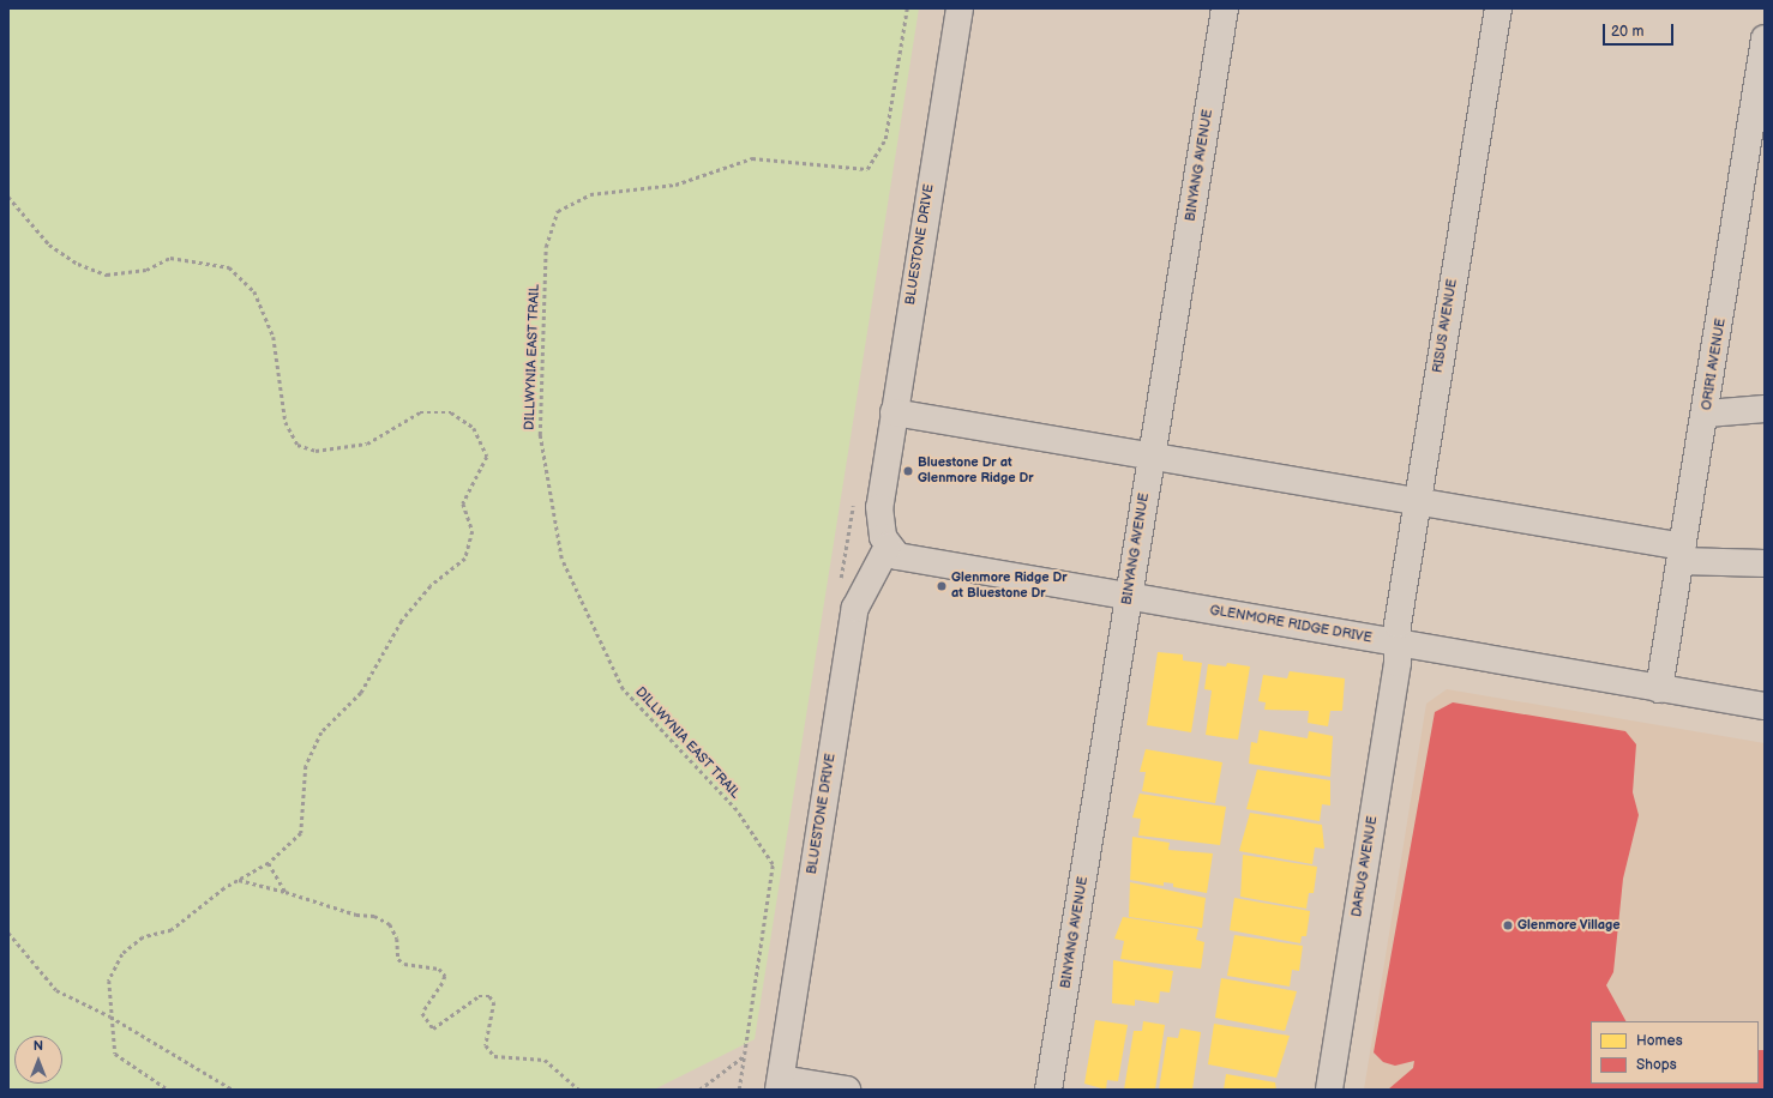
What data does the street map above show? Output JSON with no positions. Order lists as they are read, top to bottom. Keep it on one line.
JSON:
{"streets":{"street":["BINYANG AVENUE","BLUESTONE DRIVE","RISUS AVENUE","ORIRI AVENUE","GLENMORE RIDGE DRIVE","DARUG AVENUE"],"path":["DILLWYNIA EAST TRAIL"]},"crossings":[["BINYANG AVENUE","GLENMORE RIDGE DRIVE"],["BLUESTONE DRIVE","GLENMORE RIDGE DRIVE"],["RISUS AVENUE","GLENMORE RIDGE DRIVE"],["RISUS AVENUE","DARUG AVENUE"],["ORIRI AVENUE","GLENMORE RIDGE DRIVE"],["GLENMORE RIDGE DRIVE","DARUG AVENUE"]],"places":["Bluestone Dr at Glenmore Ridge Dr","Glenmore Ridge Dr at Bluestone Dr","Glenmore Village"],"legend":["Homes","Shops"],"scale_bar":"20 m","north":"top"}
